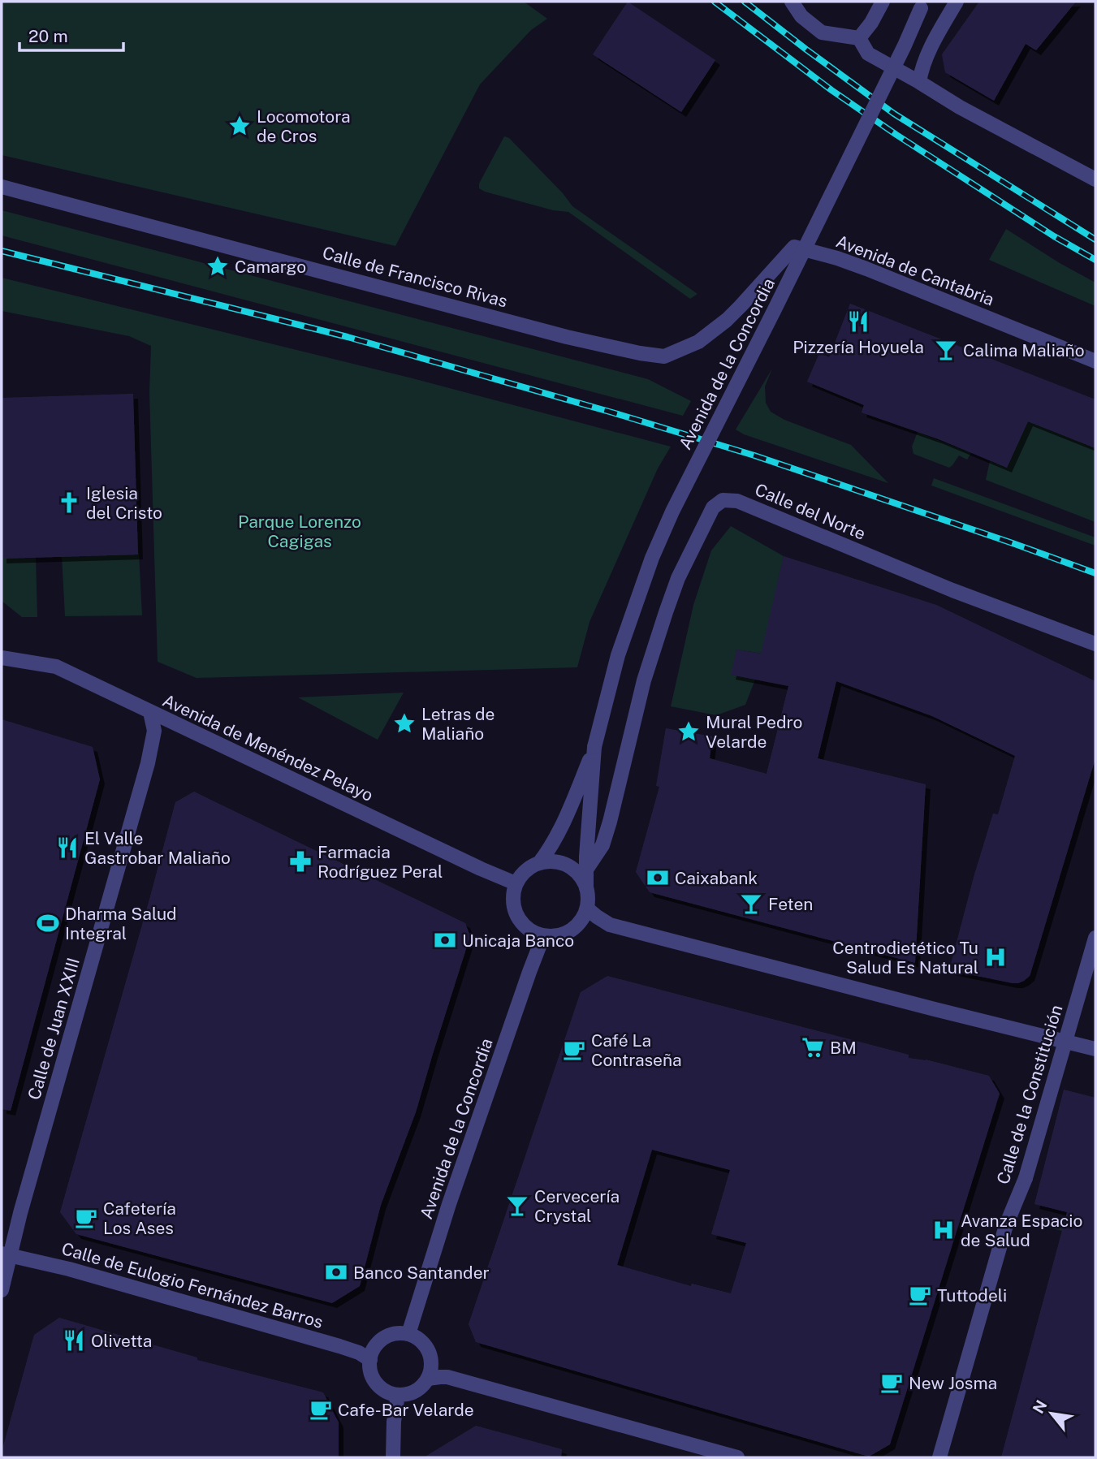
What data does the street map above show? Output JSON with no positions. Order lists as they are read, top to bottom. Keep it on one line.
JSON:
{"streets":{"street":["Avenida de Cantabria","Calle de Francisco Rivas","Avenida de la Concordia","Calle del Norte","Avenida de Menéndez Pelayo","Calle de Juan XXIII","Calle de la Constitución","Calle de Eulogio Fernández Barros"]},"crossings":[["Avenida de Cantabria","Calle de Francisco Rivas"],["Avenida de la Concordia","Calle del Norte"],["Avenida de la Concordia","Avenida de Menéndez Pelayo"],["Avenida de la Concordia","Calle de Eulogio Fernández Barros"],["Avenida de Menéndez Pelayo","Calle de Juan XXIII"],["Calle de Juan XXIII","Calle de Eulogio Fernández Barros"]],"parks":["Parque Lorenzo Cagigas"],"places":{"place":["Locomotora de Cros","Camargo","Letras de Maliaño","Mural Pedro Velarde"],"restaurant":["Pizzería Hoyuela","El Valle Gastrobar Maliaño","Olivetta"],"bar":["Calima Maliaño","Feten","Cervecería Crystal"],"church":["Iglesia del Cristo"],"pharmacy":["Farmacia Rodríguez Peral"],"bank":["Caixabank","Unicaja Banco","Banco Santander"],"sports":["Dharma Salud Integral"],"hospital":["Centrodietético Tu Salud Es Natural","Avanza Espacio de Salud"],"supermarket":["BM"],"cafe":["Café La Contraseña","Cafetería Los Ases","Tuttodeli","New Josma","Cafe-Bar Velarde"]},"scale_bar":"20 m","north":"top left"}
